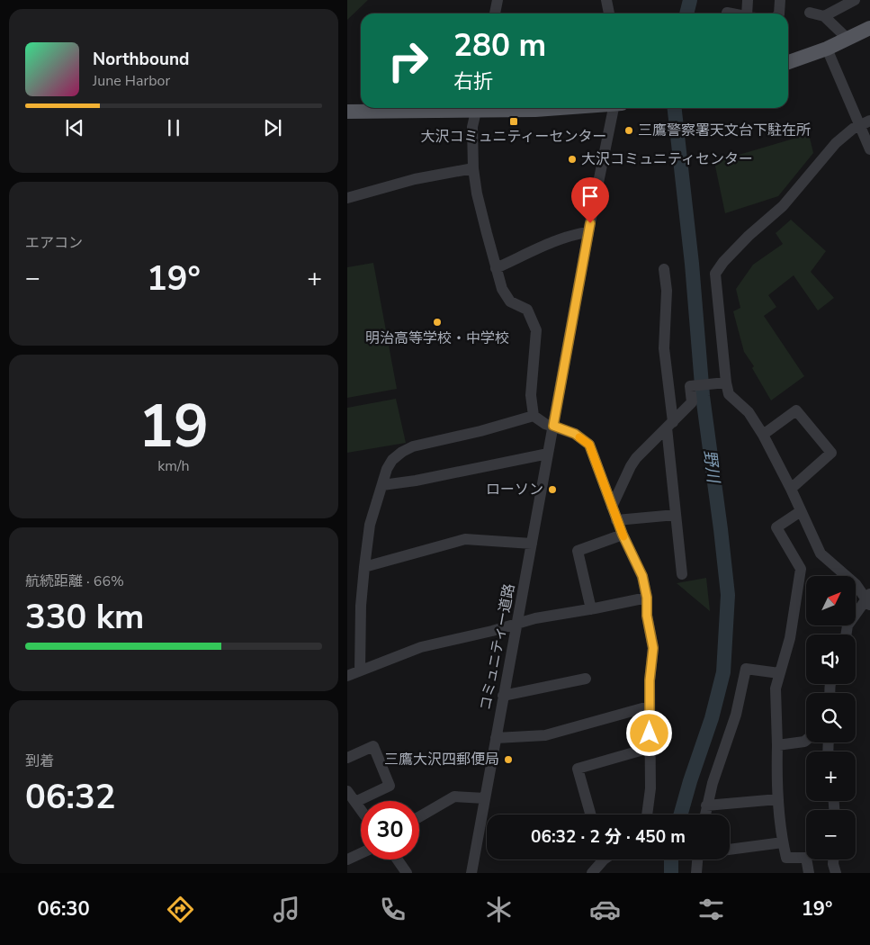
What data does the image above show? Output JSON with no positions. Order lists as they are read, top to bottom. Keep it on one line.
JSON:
{"streets":{"street":["コミュニティー道路"]},"water":["野川"],"places":{"transit":["大沢コミュニティーセンター"],"other":["三鷹警察署天文台下駐在所","大沢コミュニティセンター","明治高等学校・中学校","ローソン","三鷹大沢四郵便局"]},"north":"top right","page":{"turn":["280 m","右折"],"song":["Northbound","June Harbor"],"tile":["エアコン",["19","km/h"],["航続距離 · 66%","330 km"],["到着","06:32"]],"heat":["−","19°","+"],"map_buttons":["+","−"],"limit":"30","trip":"06:32 · 2 分 · 450 m","tabs":["06:30","19°"]}}
